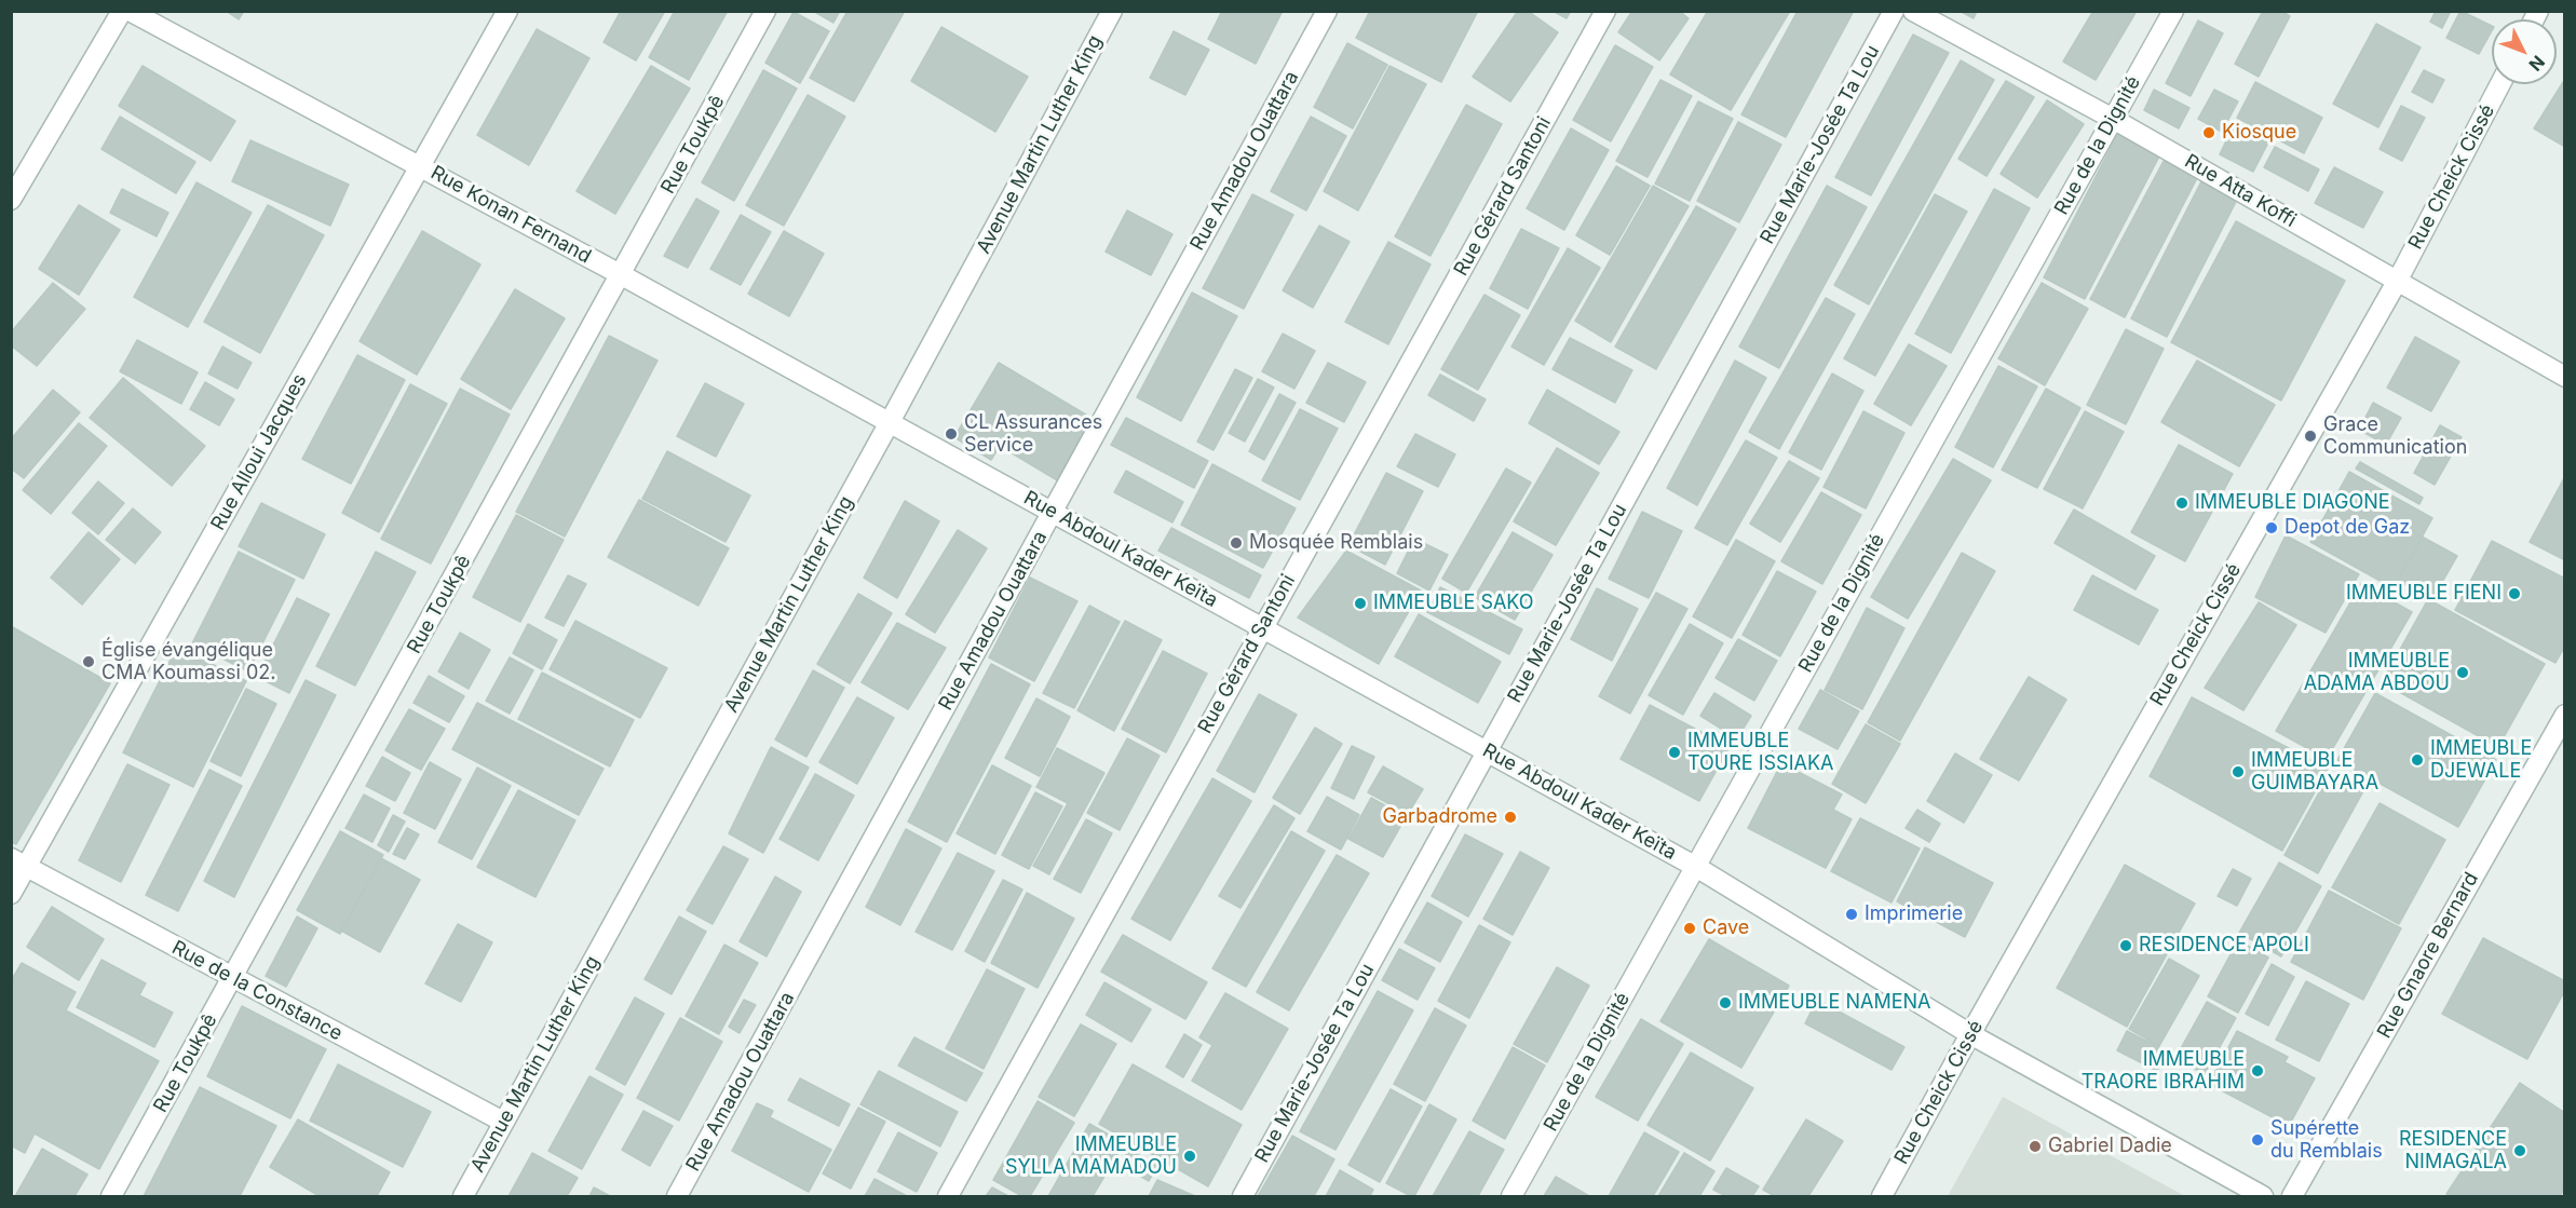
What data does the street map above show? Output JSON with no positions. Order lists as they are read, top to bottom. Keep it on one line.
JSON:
{"streets":{"street":["Rue Toukpê","Avenue Martin Luther King","Rue Marie-Josée Ta Lou","Rue de la Dignité","Rue Amadou Ouattara","Rue Cheick Cissé","Rue Atta Koffi","Rue Gérard Santoni","Rue Konan Fernand","Rue Alloui Jacques","Rue Abdoul Kader Keïta","Rue Gnaore Bernard","Rue de la Constance"]},"crossings":[["Rue Toukpê","Rue Konan Fernand"],["Rue Toukpê","Rue de la Constance"],["Avenue Martin Luther King","Rue Konan Fernand"],["Avenue Martin Luther King","Rue Abdoul Kader Keïta"],["Avenue Martin Luther King","Rue de la Constance"],["Rue Marie-Josée Ta Lou","Rue Abdoul Kader Keïta"],["Rue de la Dignité","Rue Atta Koffi"],["Rue de la Dignité","Rue Abdoul Kader Keïta"],["Rue Amadou Ouattara","Rue Abdoul Kader Keïta"],["Rue Cheick Cissé","Rue Atta Koffi"],["Rue Cheick Cissé","Rue Abdoul Kader Keïta"],["Rue Gérard Santoni","Rue Abdoul Kader Keïta"],["Rue Konan Fernand","Rue Alloui Jacques"],["Rue Konan Fernand","Rue Abdoul Kader Keïta"],["Rue Alloui Jacques","Rue de la Constance"]],"places":["Kiosque","CL Assurances Service","Grace Communication","IMMEUBLE DIAGONE","Depot de Gaz","Mosquée Remblais","IMMEUBLE FIENI","IMMEUBLE SAKO","Église évangélique CMA Koumassi 02.","IMMEUBLE ADAMA ABDOU","IMMEUBLE TOURE ISSIAKA","IMMEUBLE DJEWALE","IMMEUBLE GUIMBAYARA","Garbadrome","Imprimerie","Cave","RESIDENCE APOLI","IMMEUBLE NAMENA","IMMEUBLE TRAORE IBRAHIM","Supérette du Remblais","Gabriel Dadie","RESIDENCE NIMAGALA","IMMEUBLE SYLLA MAMADOU"],"north":"bottom right"}
